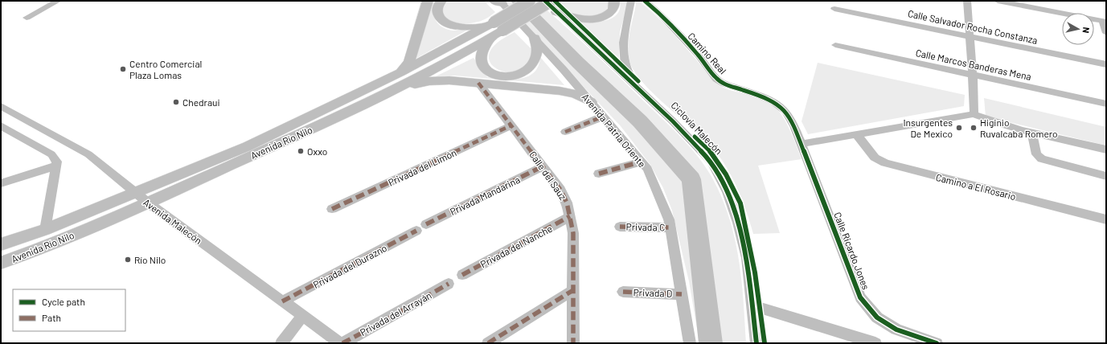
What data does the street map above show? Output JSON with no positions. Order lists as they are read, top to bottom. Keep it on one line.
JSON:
{"streets":{"main road":["Avenida Río Nilo"],"street":["Calle Salvador Rocha Constanza","Camino Real","Calle Marcos Banderas Mena","Avenida Patria Oriente","Privada del Limón","Calle del Sauz","Camino a El Rosario","Privada Mandarina","Avenida Malecón","Privada C","Privada del Nanche","Calle Ricardo Jones","Privada del Durazno","Privada D","Privada del Arrayán"],"cycle path":["Ciclovía Malecón"]},"crossings":[["Camino Real","Calle Ricardo Jones"],["Avenida Patria Oriente","Privada C"],["Avenida Patria Oriente","Privada D"],["Avenida Río Nilo","Avenida Malecón"],["Privada del Limón","Calle del Sauz"],["Calle del Sauz","Privada Mandarina"],["Calle del Sauz","Privada del Nanche"],["Privada Mandarina","Privada del Durazno"],["Avenida Malecón","Privada del Durazno"]],"places":["Centro Comercial Plaza Lomas","Chedraui","Insurgentes De Mexico","Higinio Ruvalcaba Romero","Oxxo","Río Nilo"],"legend":["Cycle path","Path"],"north":"right"}
